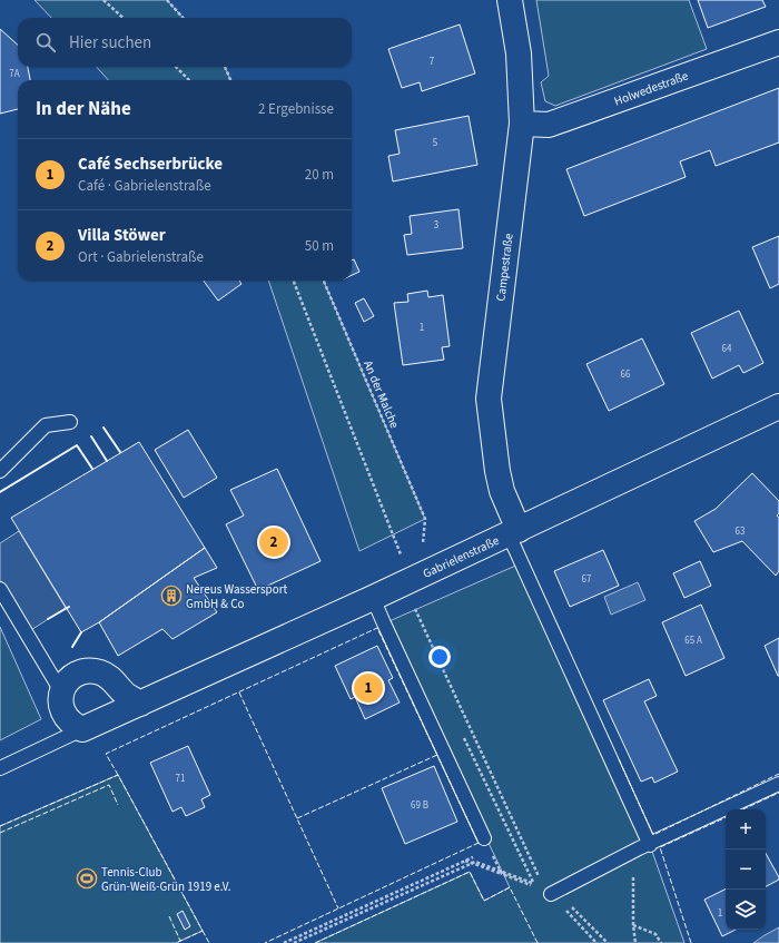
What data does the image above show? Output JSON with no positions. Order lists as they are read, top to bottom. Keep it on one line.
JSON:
{"streets":{"street":["Holwedestraße","Campestraße","Gabrielenstraße"],"path":["An der Malche"]},"crossings":[["Holwedestraße","Campestraße"],["Campestraße","Gabrielenstraße"]],"places":{"building":["Nereus Wassersport GmbH & Co"],"sports":["Tennis-Club Grün-Weiß-Grün 1919 e.V."]},"house_numbers":["7","7A","5","3","1","64","66","63","67","65 A","71","69 B","1"],"page":{"search":"Hier suchen","heading":["In der Nähe","2 Ergebnisse"],"list":[{"mark":"1","name":"Café Sechserbrücke","note":"Café · Gabrielenstraße","value":"20 m"},{"mark":"2","name":"Villa Stöwer","note":"Ort · Gabrielenstraße","value":"50 m"}],"pins":["2","1"],"map_buttons":["+","−"]}}
